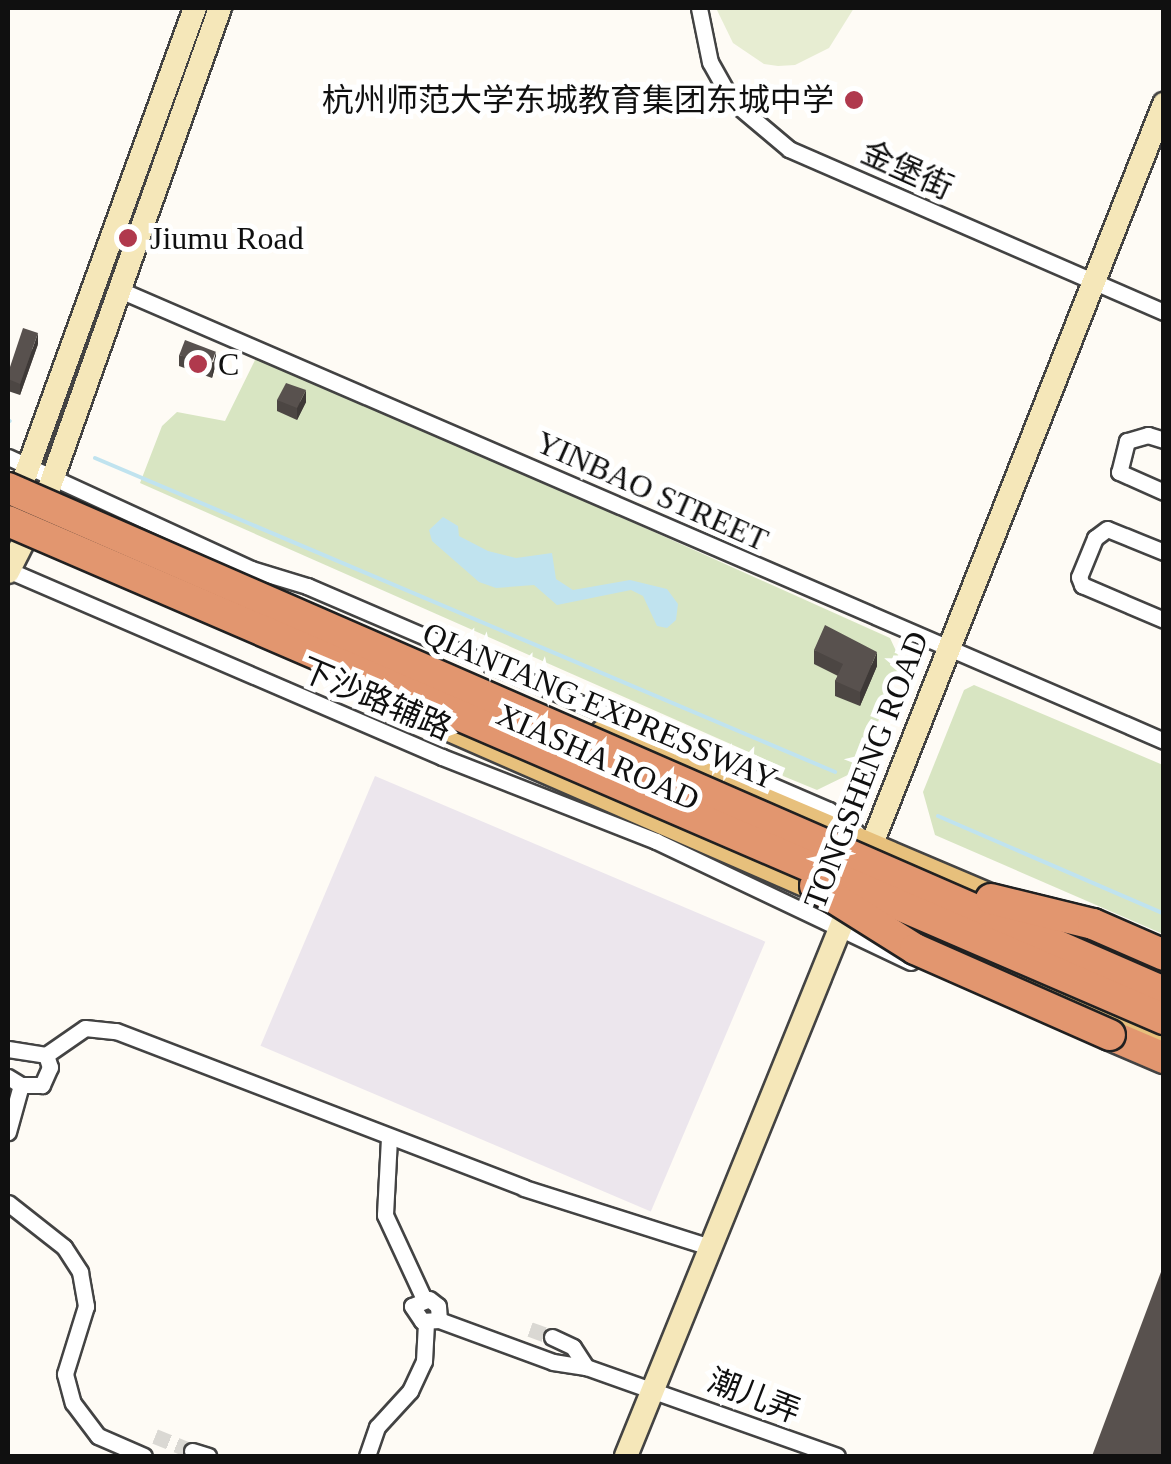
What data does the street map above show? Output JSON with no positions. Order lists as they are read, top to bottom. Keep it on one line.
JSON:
{"streets":{"highway":["QIANTANG EXPRESSWAY"],"main road":["XIASHA ROAD"],"street":["金堡街","YINBAO STREET","下沙路辅路","TONGSHENG ROAD","潮儿弄"]},"crossings":[["金堡街","TONGSHENG ROAD"],["YINBAO STREET","TONGSHENG ROAD"],["下沙路辅路","TONGSHENG ROAD"],["QIANTANG EXPRESSWAY","XIASHA ROAD"],["XIASHA ROAD","TONGSHENG ROAD"],["TONGSHENG ROAD","潮儿弄"]],"places":["杭州师范大学东城教育集团东城中学","Jiumu Road","C"]}
